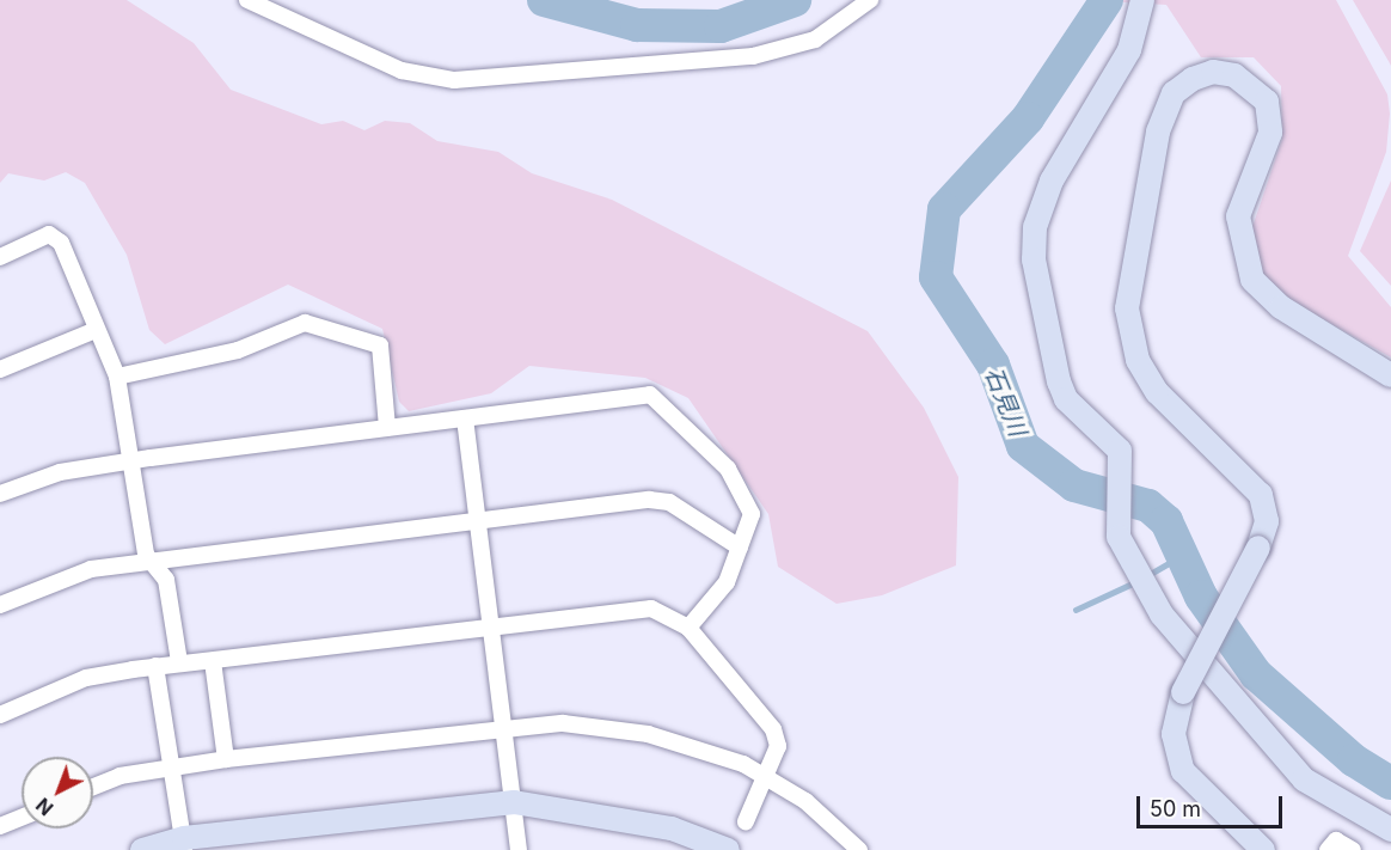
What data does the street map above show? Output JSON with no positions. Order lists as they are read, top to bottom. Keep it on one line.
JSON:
{"water":["石見川"],"scale_bar":"50 m","north":"bottom left"}
